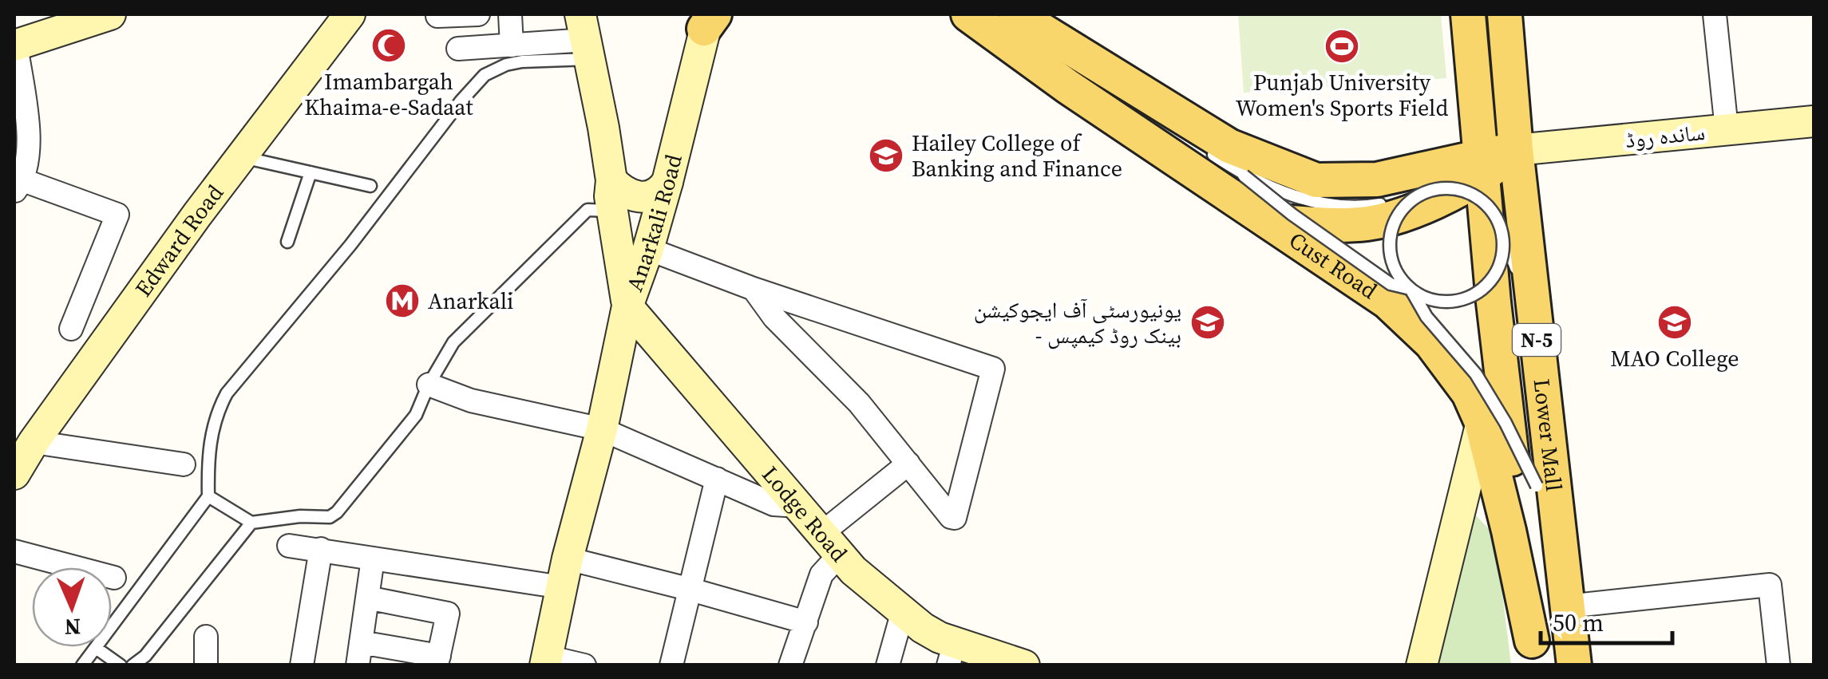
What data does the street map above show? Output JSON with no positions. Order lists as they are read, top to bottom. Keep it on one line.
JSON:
{"streets":{"main road":["Cust Road","N-5","Lower Mall"],"street":["ساندہ روڈ","Anarkali Road","Edward Road","Lodge Road"]},"crossings":[["ساندہ روڈ","Lower Mall"],["Anarkali Road","Lodge Road"],["Cust Road","Lower Mall"]],"places":{"mosque":["Imambargah Khaima-e-Sadaat"],"sports":["Punjab University Women's Sports Field"],"school or university":["Hailey College of Banking and Finance","یونیورسٹی آف ایجوکیشن - بینک روڈ کیمپس","MAO College"],"metro station":["Anarkali"]},"scale_bar":"50 m","north":"bottom"}
